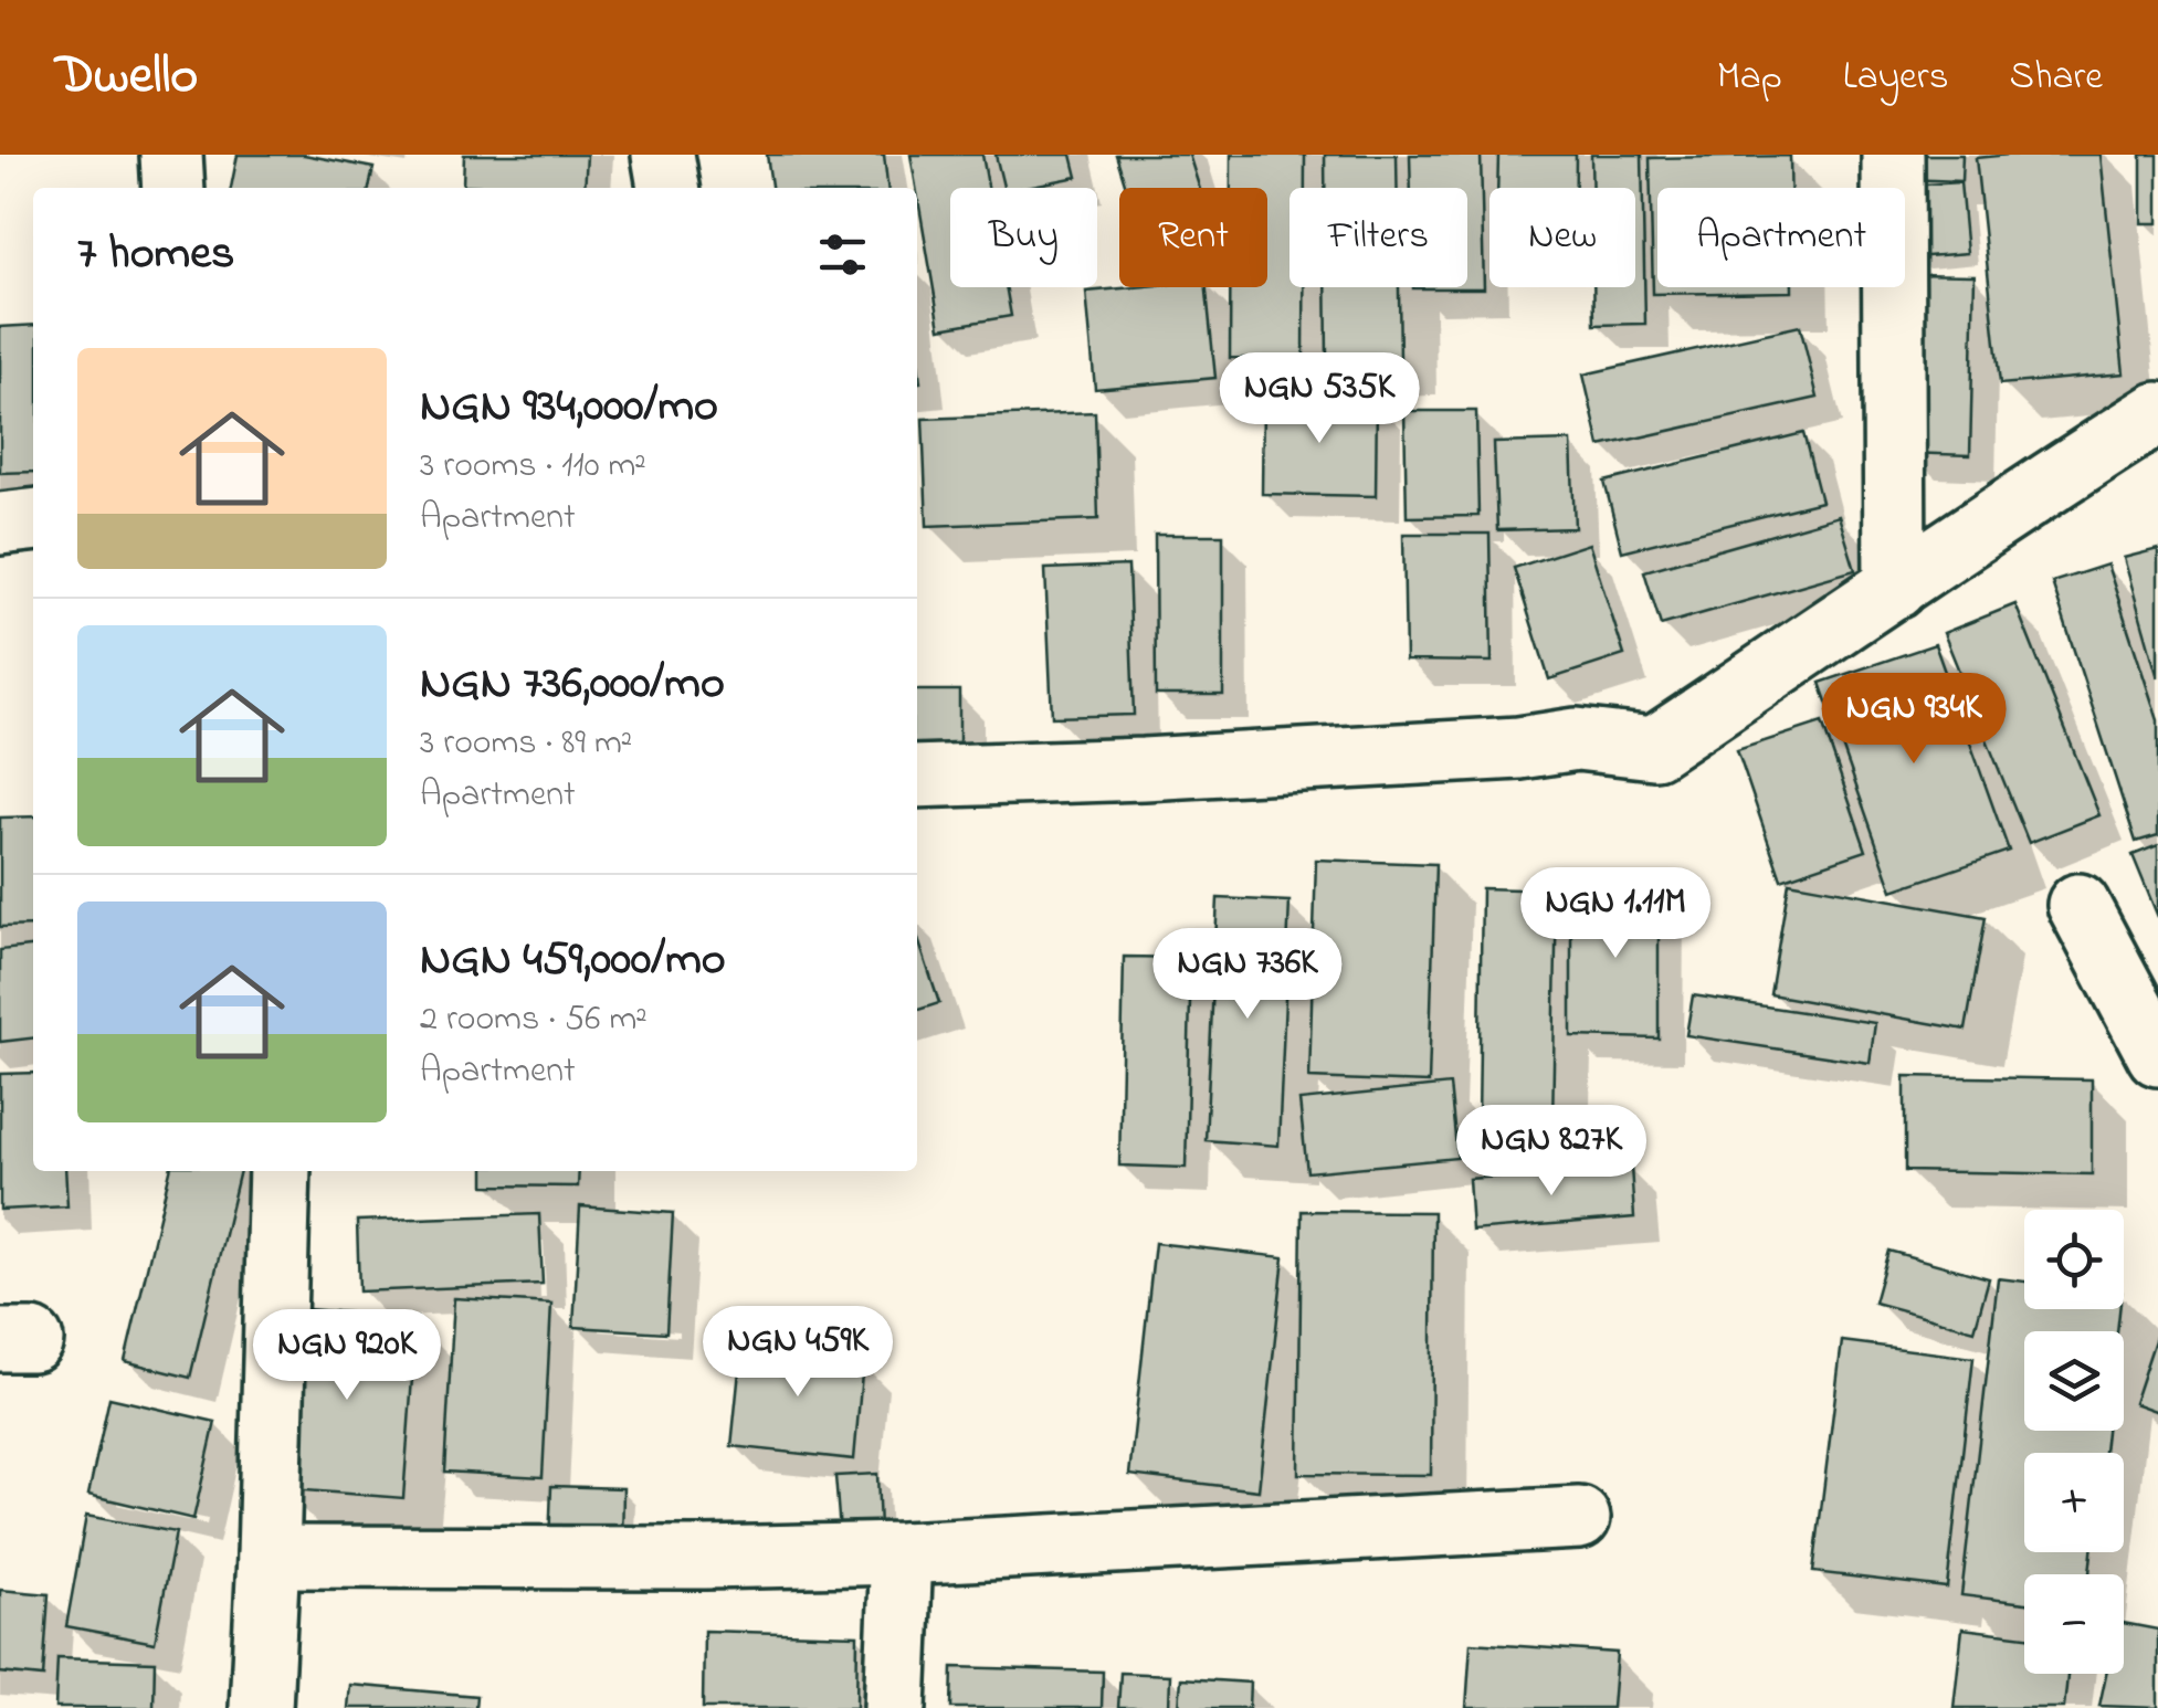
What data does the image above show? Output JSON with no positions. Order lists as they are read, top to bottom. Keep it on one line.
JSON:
{"page":{"header":"Dwello","nav":["Map","Layers","Share"],"chip":["Buy","Rent","Filters","New","Apartment"],"heading":"7 homes","list":[{"name":"NGN 934,000/mo","note":"3 rooms · 110 m² · Apartment"},{"name":"NGN 736,000/mo","note":"3 rooms · 89 m² · Apartment"},{"name":"NGN 459,000/mo","note":"2 rooms · 56 m² · Apartment"}],"price":["NGN 535K","NGN 934K","NGN 1.11M","NGN 736K","NGN 827K","NGN 459K","NGN 920K"],"map_buttons":["+","−"]}}
